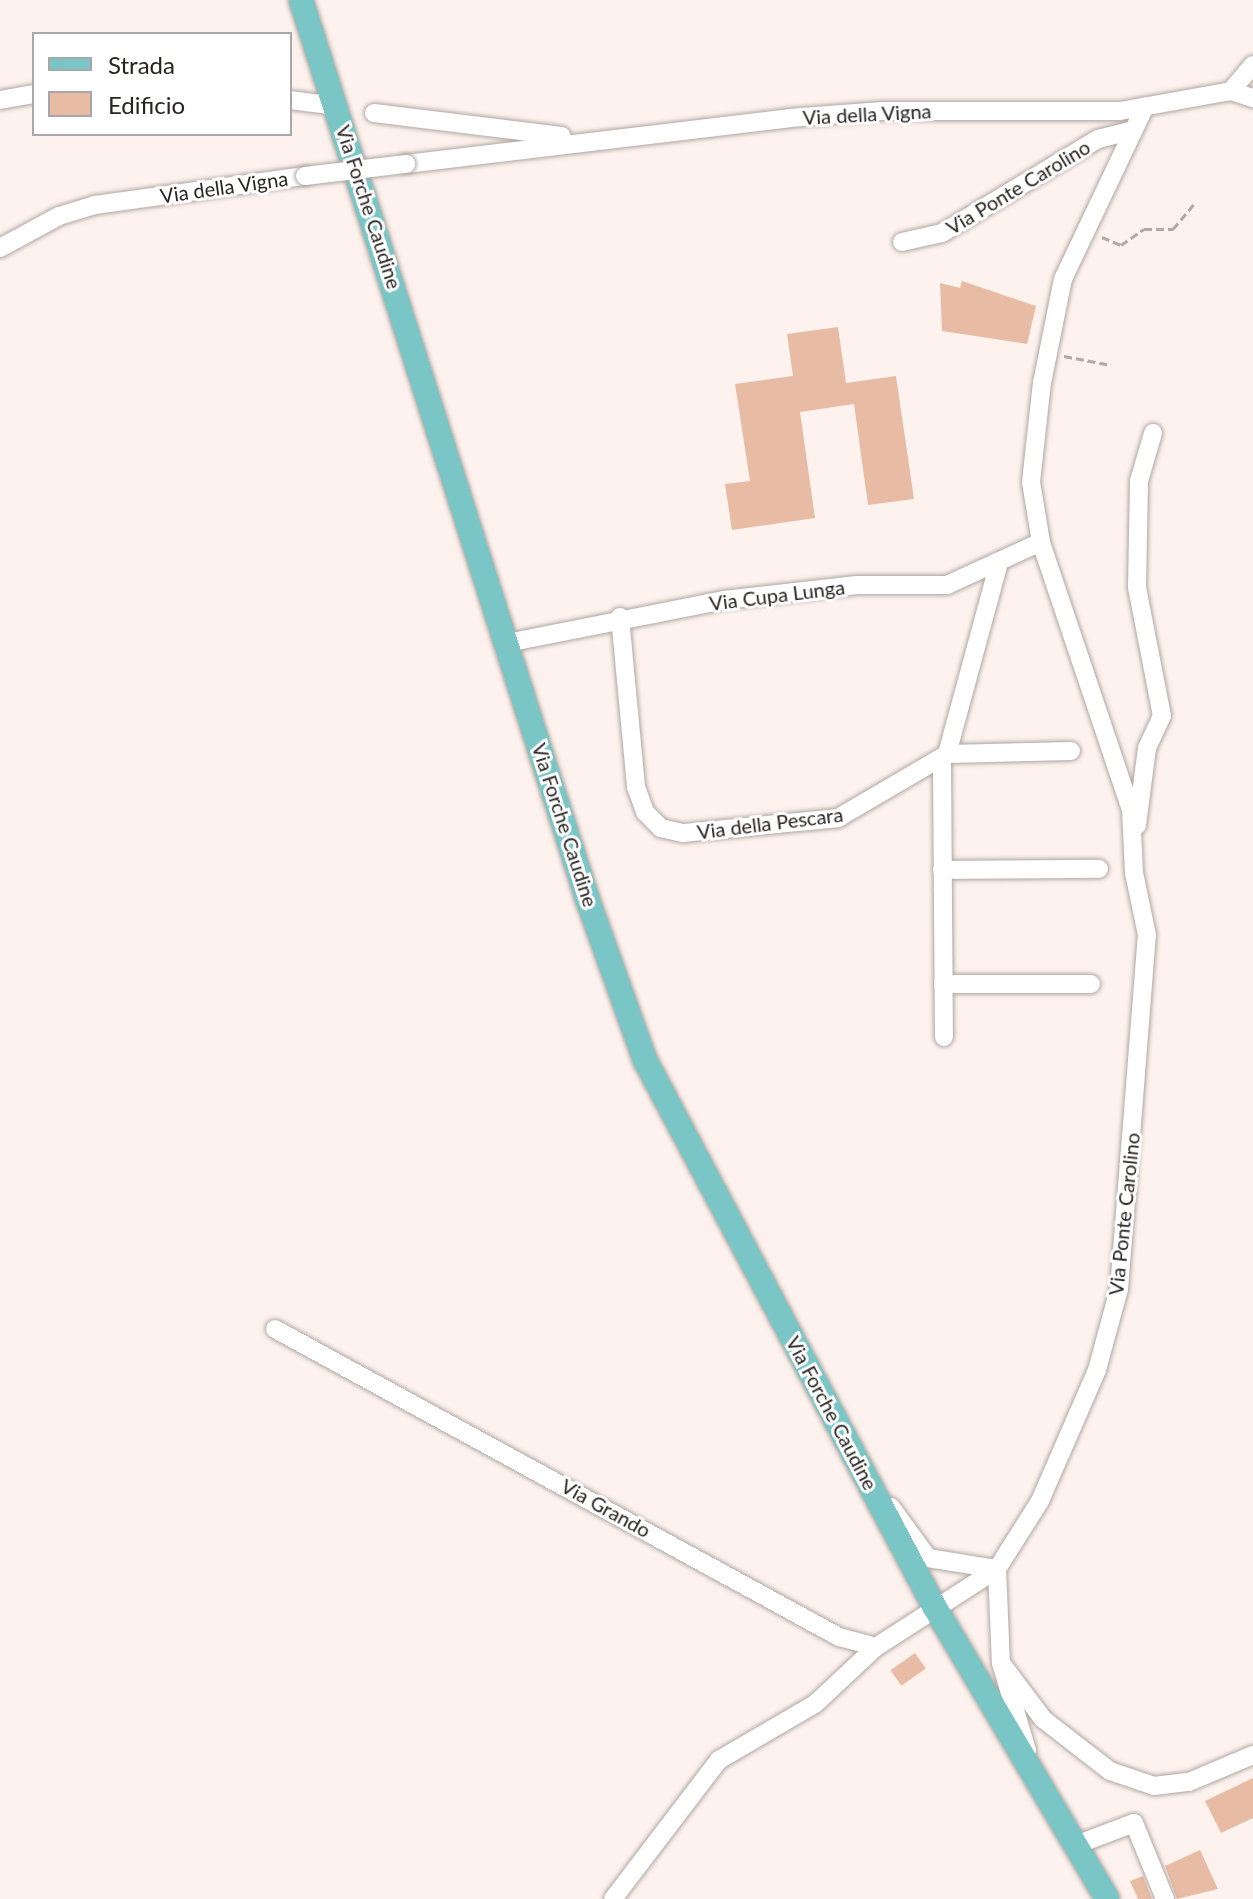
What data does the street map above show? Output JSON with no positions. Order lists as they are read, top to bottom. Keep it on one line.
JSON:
{"streets":{"main road":["Via Forche Caudine"],"street":["Via della Vigna","Via Ponte Carolino","Via Cupa Lunga","Via della Pescara","Via Grando"]},"crossings":[["Via della Vigna","Via Ponte Carolino"],["Via Ponte Carolino","Via Cupa Lunga"],["Via Forche Caudine","Via Cupa Lunga"],["Via Cupa Lunga","Via della Pescara"]],"legend":["Strada","Edificio"]}
